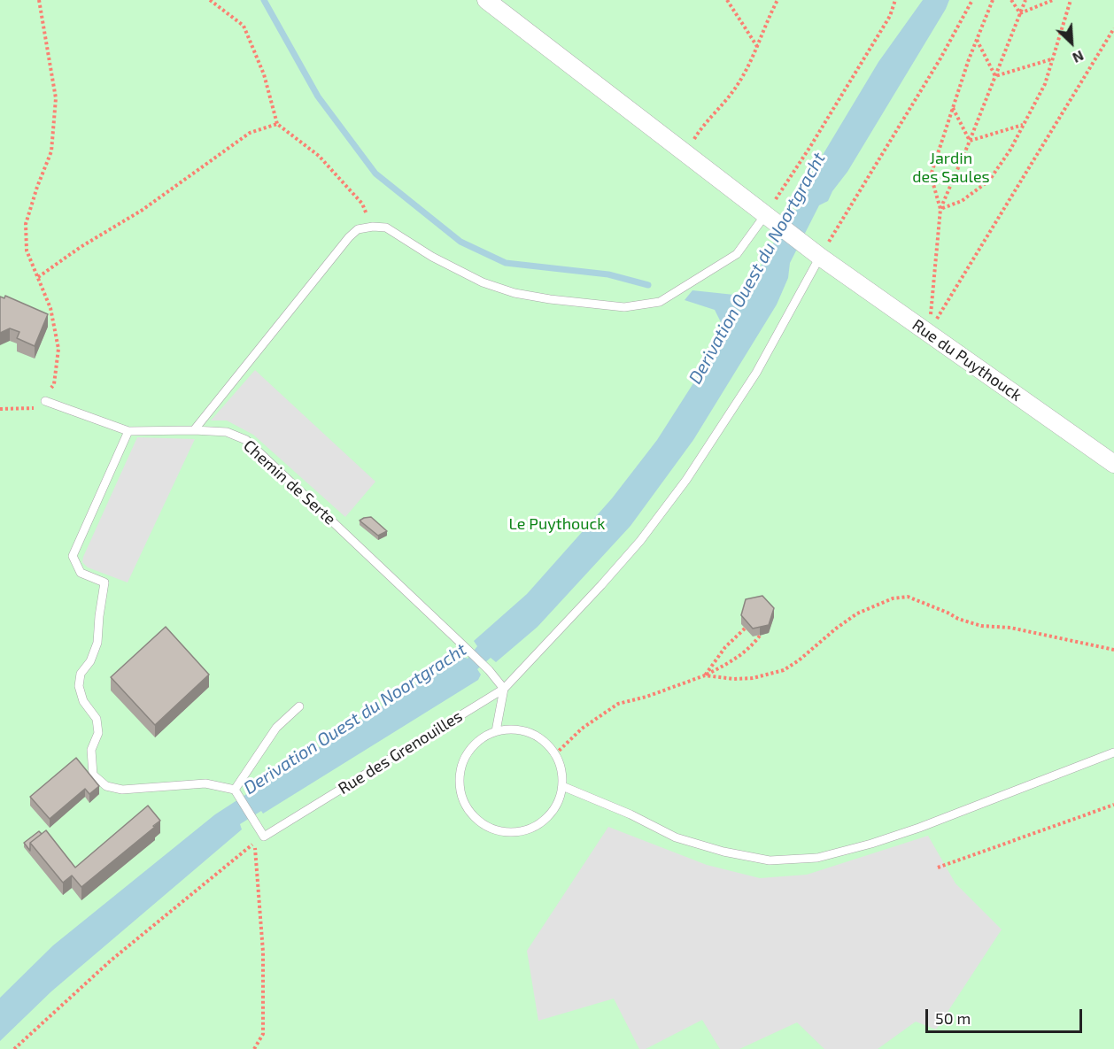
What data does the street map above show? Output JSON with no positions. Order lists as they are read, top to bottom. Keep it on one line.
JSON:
{"streets":{"street":["Rue du Puythouck"],"lane":["Chemin de Serte","Rue des Grenouilles"]},"crossings":[["Rue du Puythouck","Rue des Grenouilles"],["Chemin de Serte","Rue des Grenouilles"]],"water":["Derivation Ouest du Noortgracht"],"parks":["Jardin des Saules","Le Puythouck"],"scale_bar":"50 m","north":"bottom right"}
